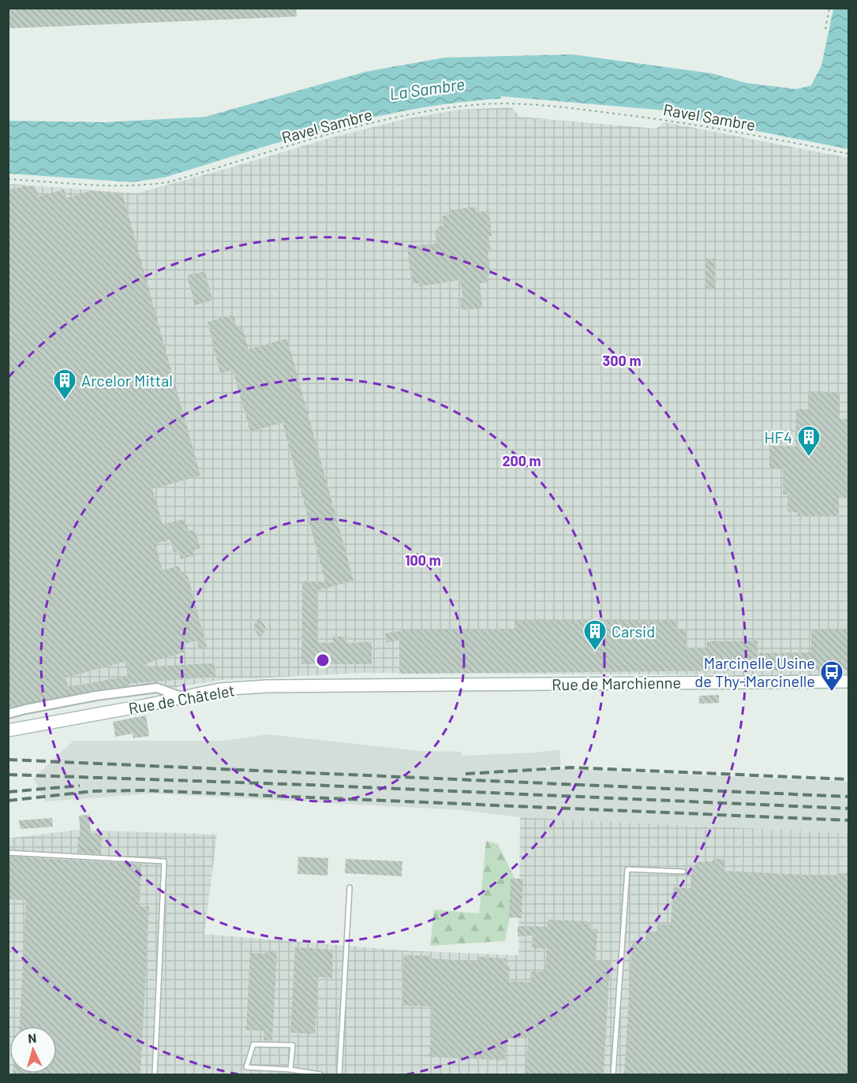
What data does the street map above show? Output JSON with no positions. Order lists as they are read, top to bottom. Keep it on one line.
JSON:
{"streets":{"main road":["Rue de Marchienne","Rue de Châtelet"],"path":["Ravel Sambre"]},"crossings":[["Rue de Marchienne","Rue de Châtelet"]],"water":["La Sambre"],"places":{"building":["Arcelor Mittal","HF4","Carsid"],"bus stop":["Marcinelle Usine de Thy-Marcinelle"]},"north":"top","rings":["300 m","200 m","100 m"]}
